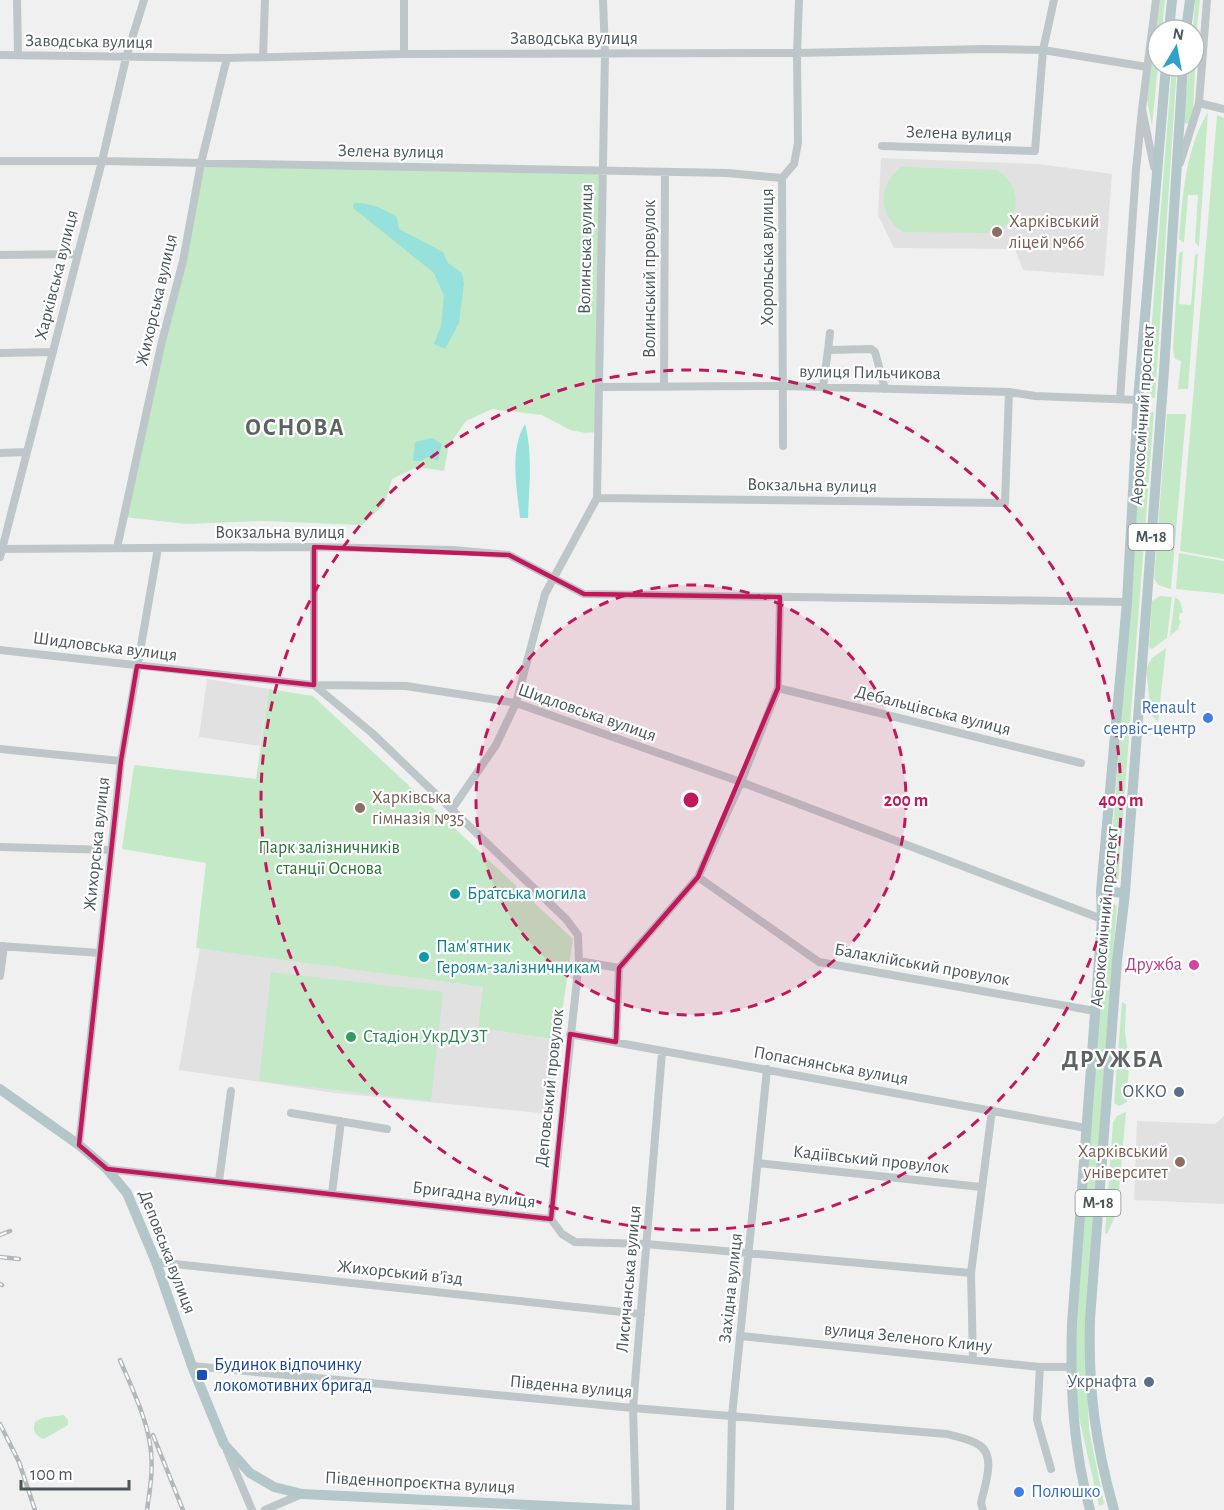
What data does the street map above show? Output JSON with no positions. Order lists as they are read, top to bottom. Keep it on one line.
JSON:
{"streets":{"main road":["Аерокосмічний проспект","М-18","Деповська вулиця","Південнопроєктна вулиця"],"street":["Заводська вулиця","Зелена вулиця","Волинська вулиця","Хорольська вулиця","Харківська вулиця","Волинський провулок","Жихорська вулиця","вулиця Пильчикова","Вокзальна вулиця","Шидловська вулиця","Дебальцівська вулиця","Балаклійський провулок","Попаснянська вулиця","Деповський провулок","Кадіївський провулок","Бригадна вулиця","Жихорський в’їзд","Лисичанська вулиця","Західна вулиця","вулиця Зеленого Клину","Південна вулиця"]},"crossings":[["Заводська вулиця","Зелена вулиця"],["Заводська вулиця","Волинська вулиця"],["Заводська вулиця","Хорольська вулиця"],["Заводська вулиця","Харківська вулиця"],["Заводська вулиця","Жихорська вулиця"],["Зелена вулиця","Волинська вулиця"],["Зелена вулиця","Хорольська вулиця"],["Зелена вулиця","Харківська вулиця"],["Зелена вулиця","Волинський провулок"],["Зелена вулиця","Жихорська вулиця"],["Волинська вулиця","вулиця Пильчикова"],["Волинська вулиця","Вокзальна вулиця"],["Хорольська вулиця","вулиця Пильчикова"],["Харківська вулиця","Вокзальна вулиця"],["Волинський провулок","вулиця Пильчикова"],["Жихорська вулиця","Вокзальна вулиця"],["Жихорська вулиця","Шидловська вулиця"],["Жихорська вулиця","Деповська вулиця"],["вулиця Пильчикова","Аерокосмічний проспект"],["вулиця Пильчикова","Вокзальна вулиця"],["Аерокосмічний проспект","Вокзальна вулиця"],["Аерокосмічний проспект","Шидловська вулиця"],["Аерокосмічний проспект","Балаклійський провулок"],["Аерокосмічний проспект","Попаснянська вулиця"],["Аерокосмічний проспект","вулиця Зеленого Клину"],["Шидловська вулиця","Деповський провулок"],["Попаснянська вулиця","Деповський провулок"],["Попаснянська вулиця","Лисичанська вулиця"],["Попаснянська вулиця","Західна вулиця"],["Деповський провулок","Бригадна вулиця"],["Кадіївський провулок","Західна вулиця"],["Бригадна вулиця","Деповська вулиця"],["Бригадна вулиця","Лисичанська вулиця"],["Бригадна вулиця","Західна вулиця"],["Деповська вулиця","Жихорський в’їзд"],["Деповська вулиця","Південна вулиця"],["Деповська вулиця","Південнопроєктна вулиця"],["Жихорський в’їзд","Лисичанська вулиця"],["Лисичанська вулиця","Південна вулиця"],["Лисичанська вулиця","Південнопроєктна вулиця"],["Західна вулиця","вулиця Зеленого Клину"],["Західна вулиця","Південна вулиця"]],"districts":["ОСНОВА","ДРУЖБА"],"parks":["Парк залізничників станції Основа"],"places":{"other":["Харківський ліцей №66","Renault сервіс-центр","Харківська гімназія №35","Братська могила","Пам'ятник Героям-залізничникам","Дружба","Стадіон УкрДУЗТ","ОККО","Харківський університет","Укрнафта","Полюшко"],"transit":["Будинок відпочинку локомотивних бригад"]},"scale_bar":"100 m","north":"top","rings":["200 m","400 m"]}
